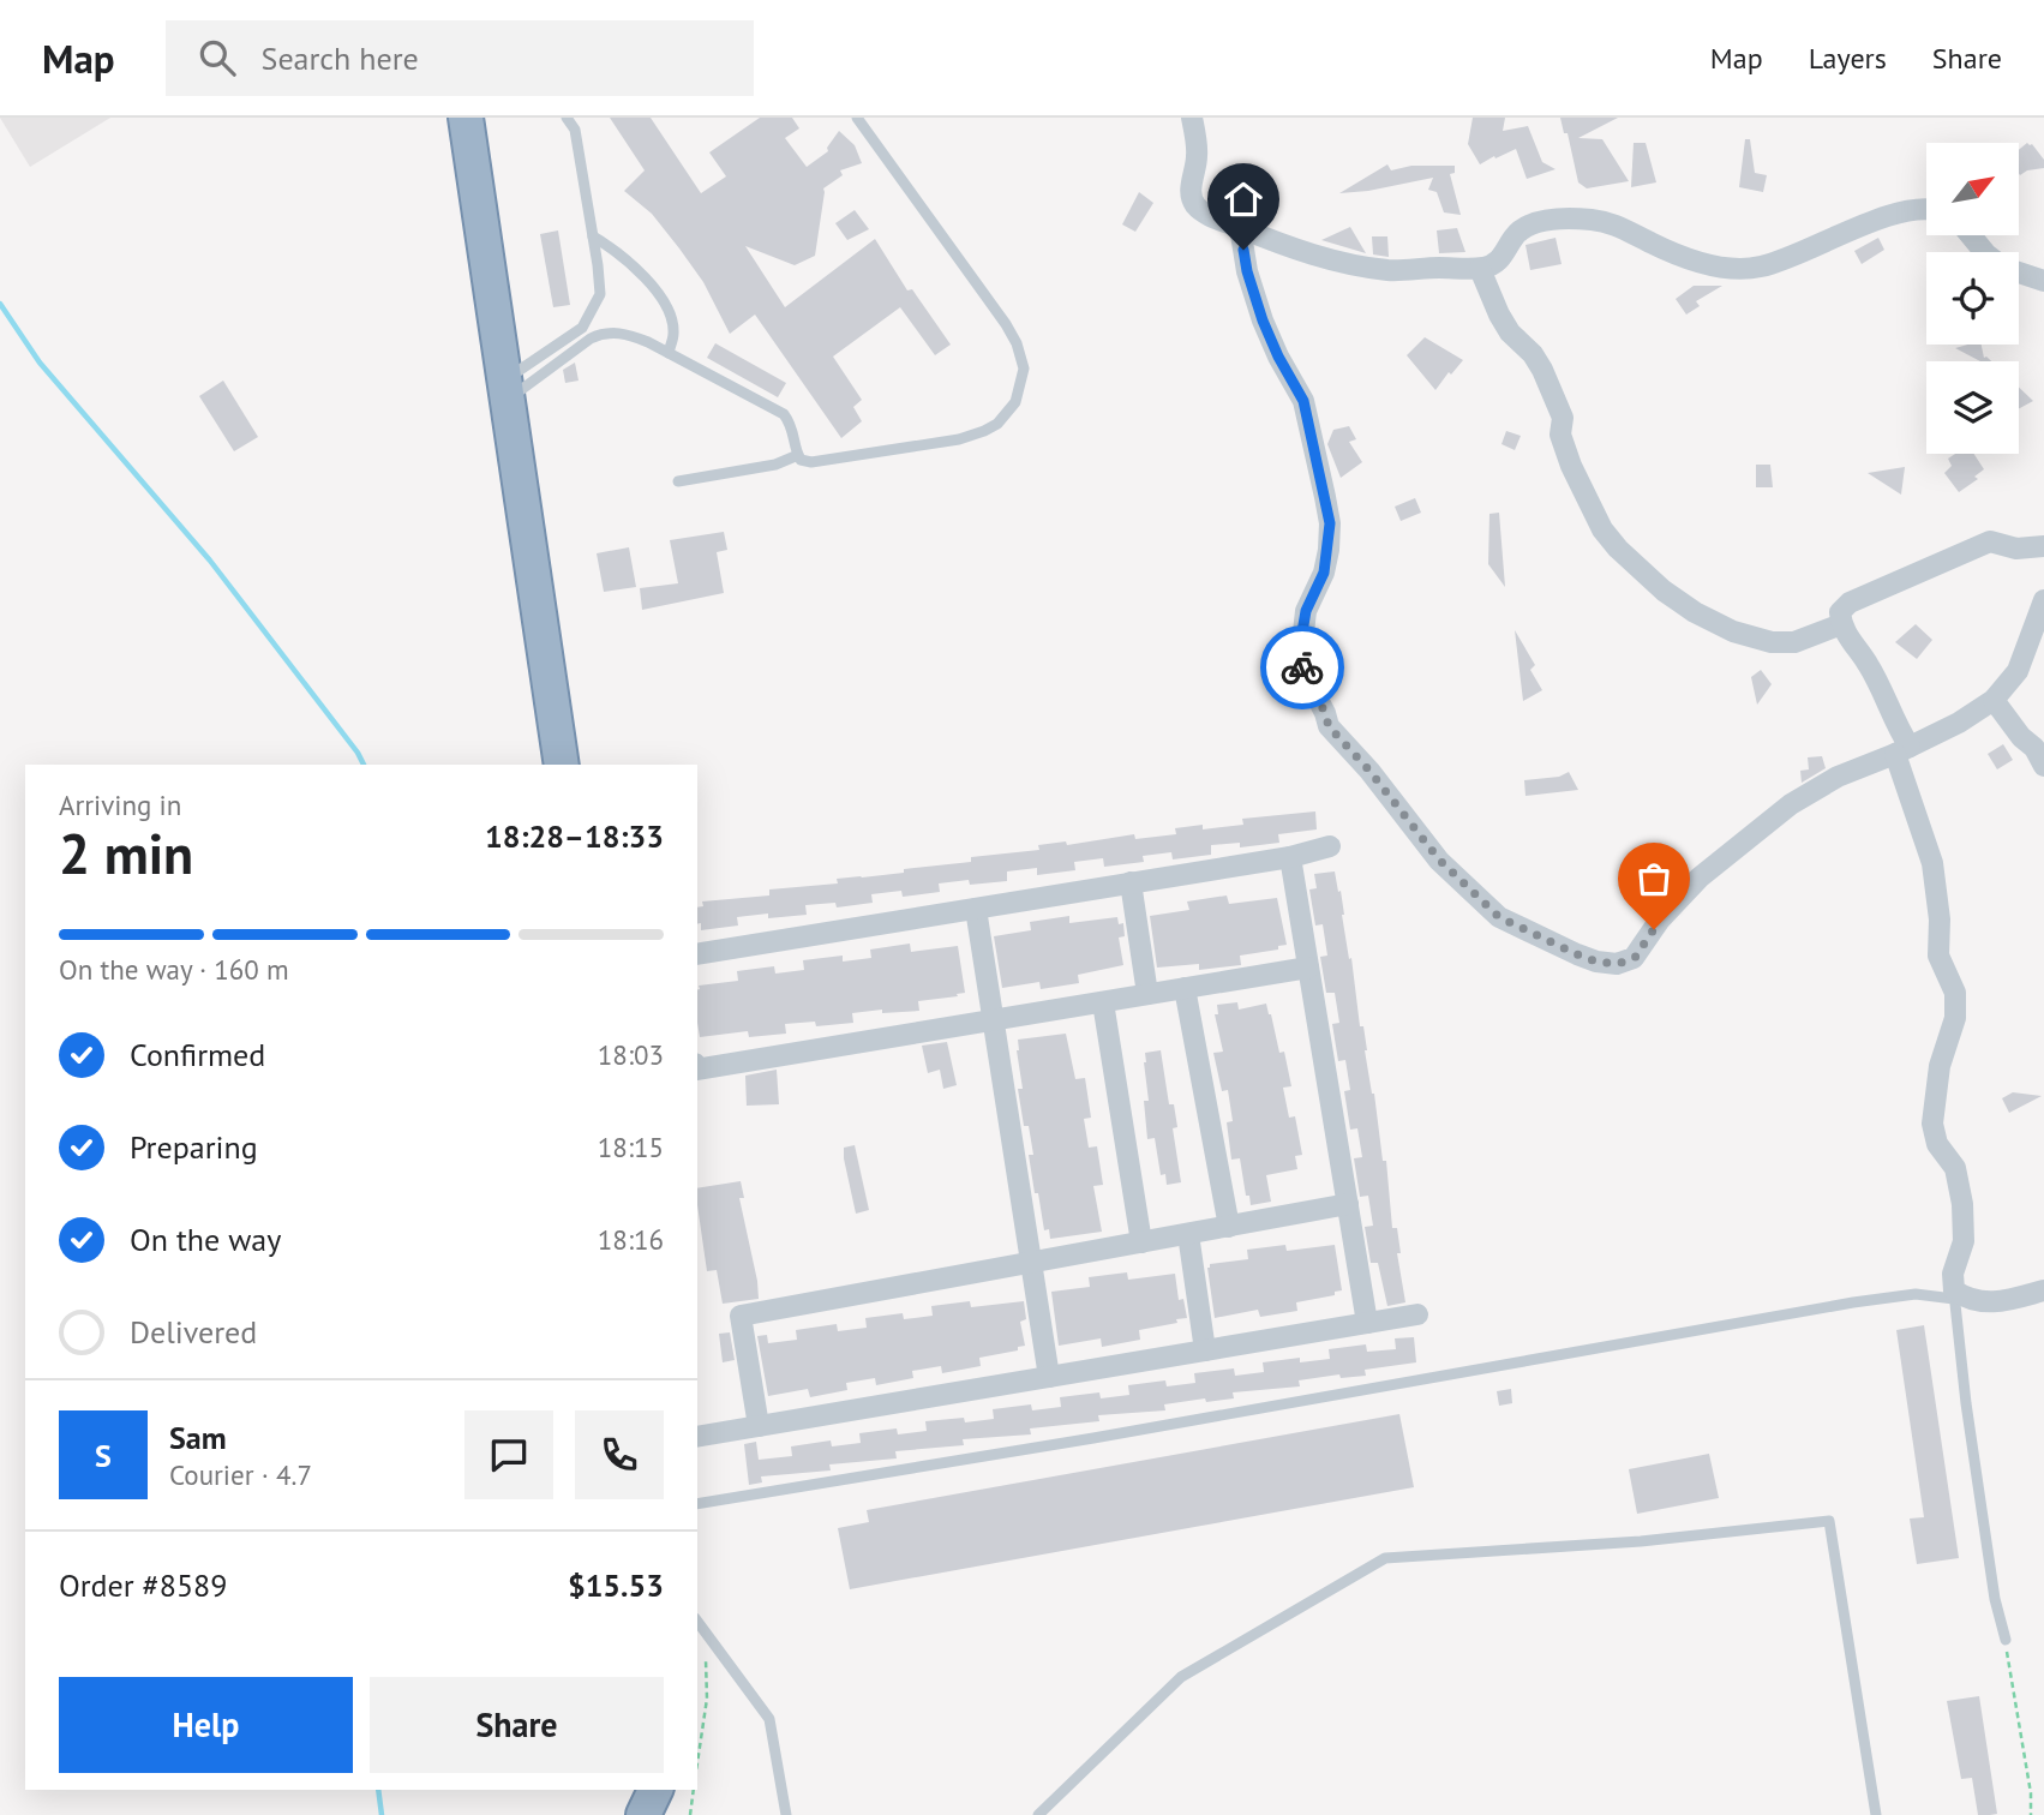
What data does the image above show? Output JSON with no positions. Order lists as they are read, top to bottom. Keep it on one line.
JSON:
{"north":"top right","page":{"header":"Map","search":"Search here","nav":["Map","Layers","Share"],"heading":["2 min","Arriving in","18:28–18:33"],"panel":["Sam","Courier · 4.7","Order #8589","$15.53"],"bar":"On the way · 160 m","list":[["Confirmed","18:03"],["Preparing","18:15"],["On the way","18:16"],"Delivered"],"round":"S","buttons":["Help","Share"]}}
